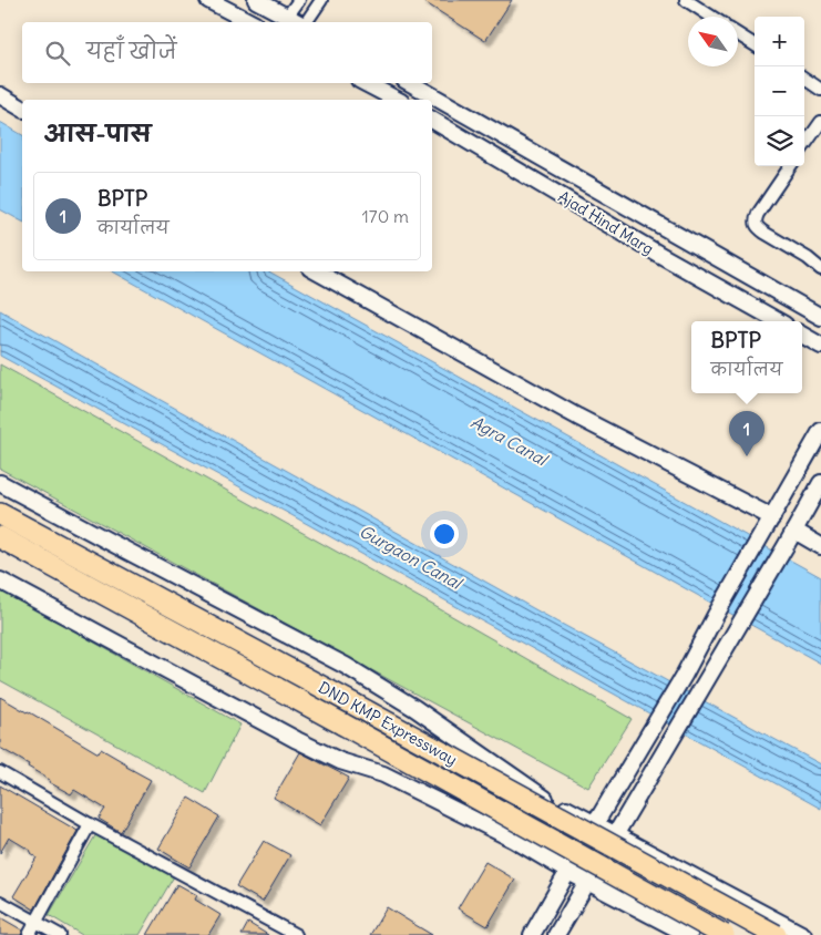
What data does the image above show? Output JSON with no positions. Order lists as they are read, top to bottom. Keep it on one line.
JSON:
{"streets":{"highway":["DND KMP Expressway"],"street":["Ajad Hind Marg"]},"water":["Agra Canal","Gurgaon Canal"],"north":"top left","page":{"map_buttons":["+","−"],"search":"यहाँ खोजें","heading":"आस-पास","list":[{"mark":"1","name":"BPTP","note":"कार्यालय","value":"170 m"}],"popup":["BPTP","कार्यालय"],"pins":"1"}}
